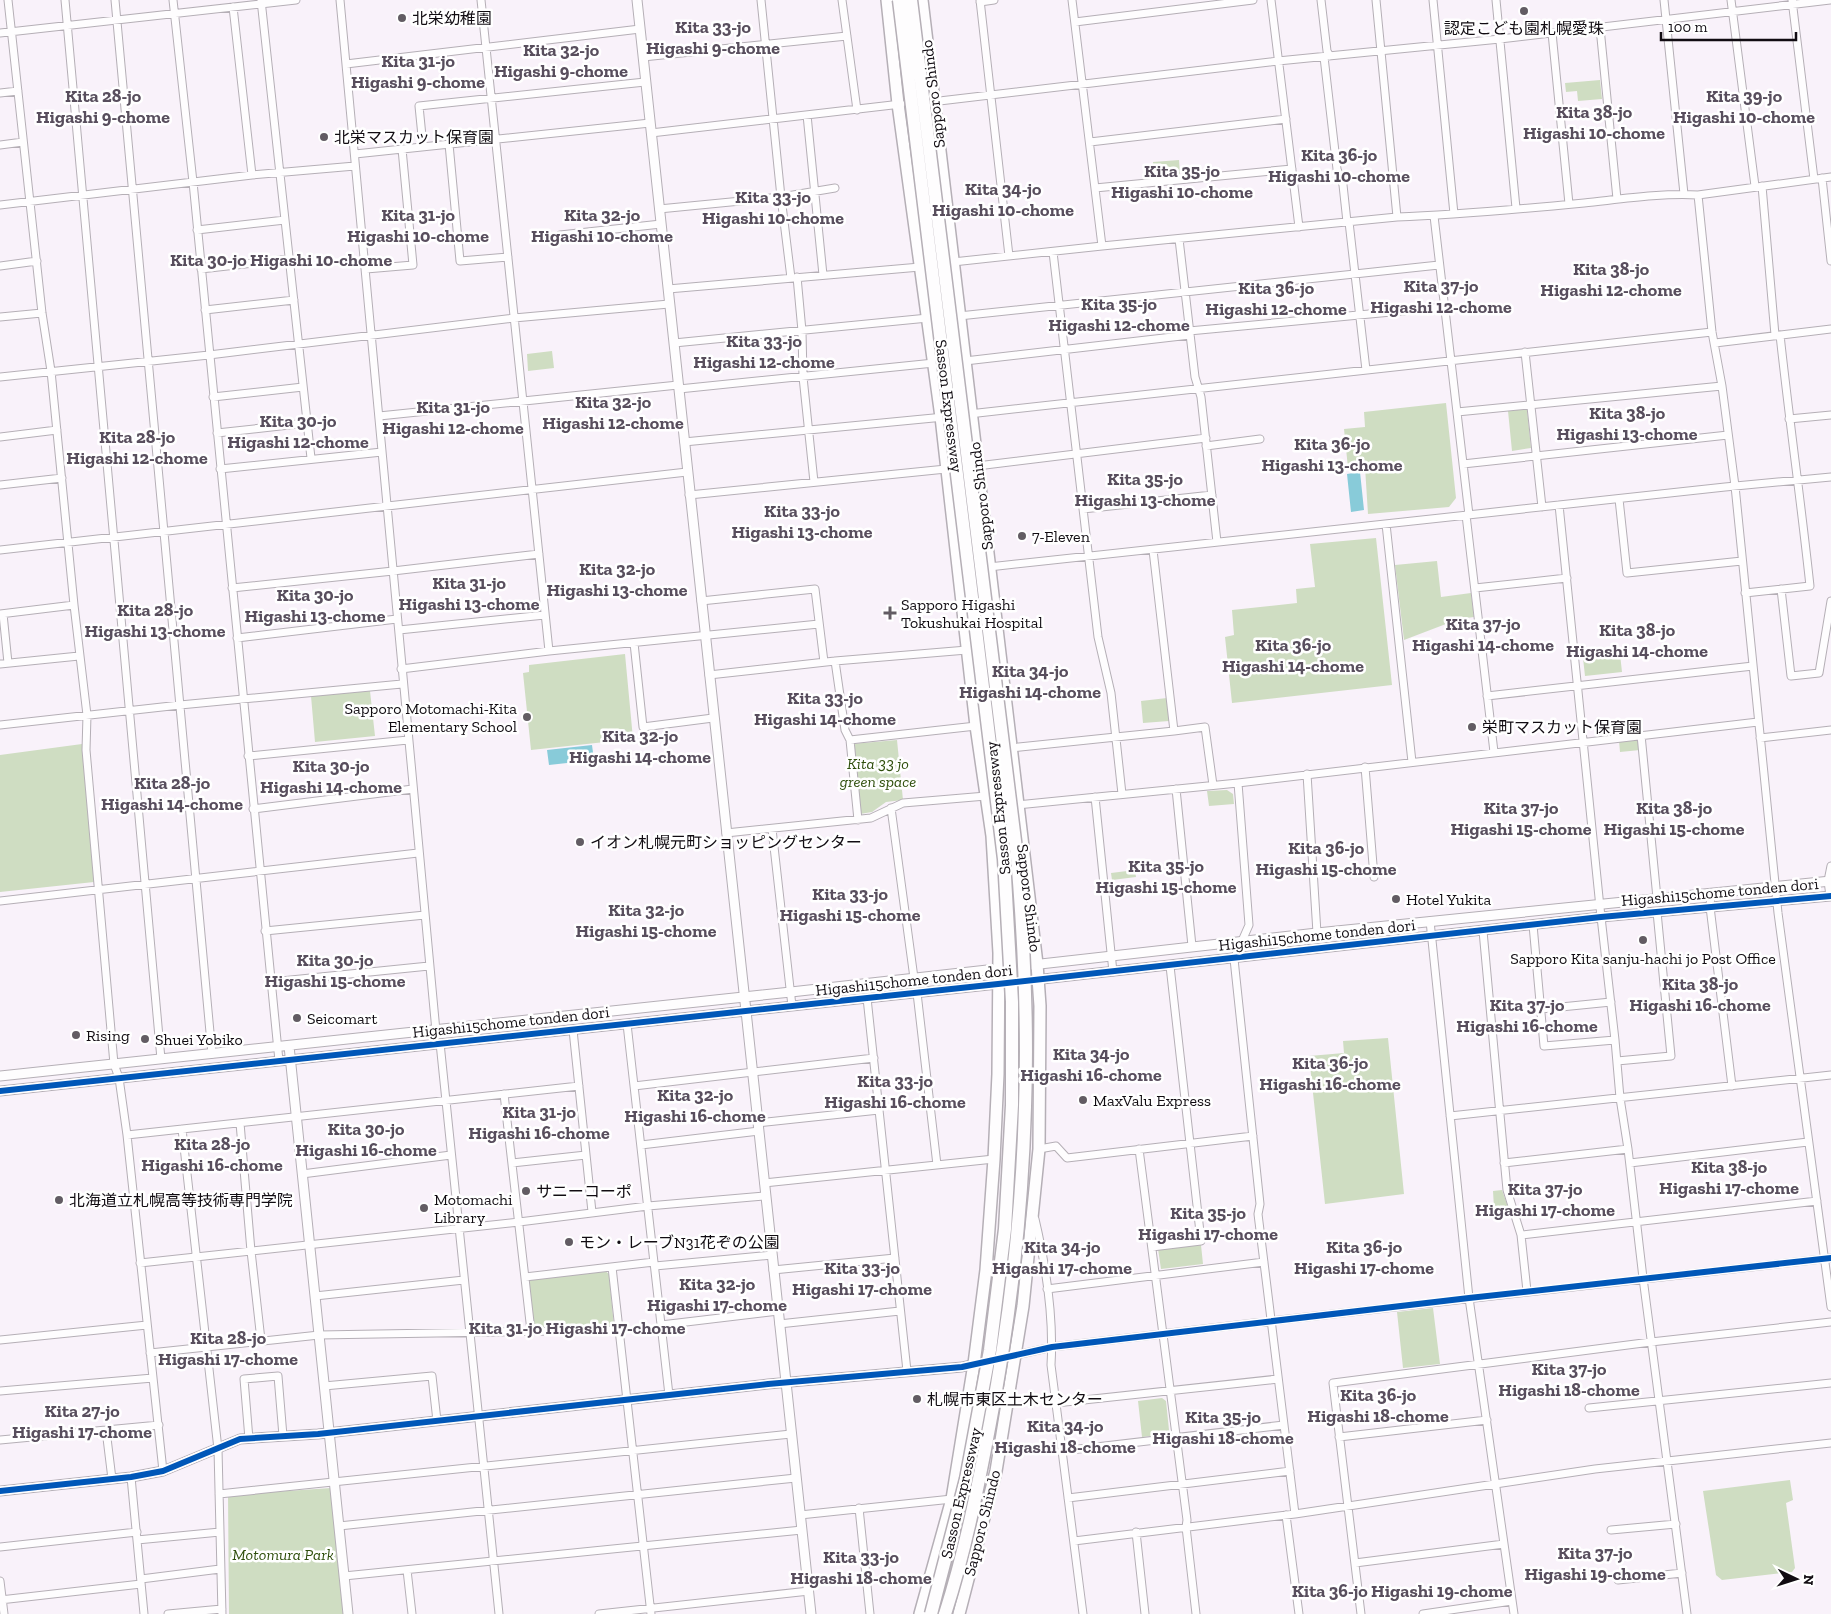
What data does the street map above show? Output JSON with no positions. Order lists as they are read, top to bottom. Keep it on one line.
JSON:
{"streets":{"highway":["Sapporo Shindo","Sasson Expressway"],"street":["Higashi15chome tonden dori"]},"crossings":[["Sapporo Shindo","Higashi15chome tonden dori"]],"districts":["Kita 33-jo Higashi 9-chome","Kita 32-jo Higashi 9-chome","Kita 31-jo Higashi 9-chome","Kita 28-jo Higashi 9-chome","Kita 39-jo Higashi 10-chome","Kita 38-jo Higashi 10-chome","Kita 36-jo Higashi 10-chome","Kita 35-jo Higashi 10-chome","Kita 34-jo Higashi 10-chome","Kita 33-jo Higashi 10-chome","Kita 31-jo Higashi 10-chome","Kita 32-jo Higashi 10-chome","Kita 30-jo Higashi 10-chome","Kita 38-jo Higashi 12-chome","Kita 37-jo Higashi 12-chome","Kita 36-jo Higashi 12-chome","Kita 35-jo Higashi 12-chome","Kita 33-jo Higashi 12-chome","Kita 32-jo Higashi 12-chome","Kita 31-jo Higashi 12-chome","Kita 38-jo Higashi 13-chome","Kita 30-jo Higashi 12-chome","Kita 28-jo Higashi 12-chome","Kita 36-jo Higashi 13-chome","Kita 35-jo Higashi 13-chome","Kita 33-jo Higashi 13-chome","Kita 32-jo Higashi 13-chome","Kita 31-jo Higashi 13-chome","Kita 30-jo Higashi 13-chome","Kita 28-jo Higashi 13-chome","Kita 37-jo Higashi 14-chome","Kita 38-jo Higashi 14-chome","Kita 36-jo Higashi 14-chome","Kita 34-jo Higashi 14-chome","Kita 33-jo Higashi 14-chome","Kita 32-jo Higashi 14-chome","Kita 30-jo Higashi 14-chome","Kita 28-jo Higashi 14-chome","Kita 37-jo Higashi 15-chome","Kita 38-jo Higashi 15-chome","Kita 36-jo Higashi 15-chome","Kita 35-jo Higashi 15-chome","Kita 33-jo Higashi 15-chome","Kita 32-jo Higashi 15-chome","Kita 30-jo Higashi 15-chome","Kita 38-jo Higashi 16-chome","Kita 37-jo Higashi 16-chome","Kita 34-jo Higashi 16-chome","Kita 36-jo Higashi 16-chome","Kita 33-jo Higashi 16-chome","Kita 32-jo Higashi 16-chome","Kita 31-jo Higashi 16-chome","Kita 30-jo Higashi 16-chome","Kita 28-jo Higashi 16-chome","Kita 38-jo Higashi 17-chome","Kita 37-jo Higashi 17-chome","Kita 35-jo Higashi 17-chome","Kita 34-jo Higashi 17-chome","Kita 36-jo Higashi 17-chome","Kita 33-jo Higashi 17-chome","Kita 32-jo Higashi 17-chome","Kita 31-jo Higashi 17-chome","Kita 28-jo Higashi 17-chome","Kita 37-jo Higashi 18-chome","Kita 36-jo Higashi 18-chome","Kita 27-jo Higashi 17-chome","Kita 35-jo Higashi 18-chome","Kita 34-jo Higashi 18-chome","Kita 37-jo Higashi 19-chome","Kita 33-jo Higashi 18-chome","Kita 36-jo Higashi 19-chome"],"parks":["Kita 33 jo green space","Motomura Park"],"places":{"other":["認定こども園札幌愛珠","北栄幼稚園","北栄マスカット保育園","7-Eleven","Sapporo Motomachi-Kita Elementary School","栄町マスカット保育園","イオン札幌元町ショッピングセンター","Hotel Yukita","Sapporo Kita sanju-hachi jo Post Office","Seicomart","Rising","Shuei Yobiko","MaxValu Express","サニーコーポ","北海道立札幌高等技術専門学院","Motomachi Library","モン・レーブN31花ぞの公園","札幌市東区土木センター"],"health":["Sapporo Higashi Tokushukai Hospital"]},"scale_bar":"100 m","north":"right"}
